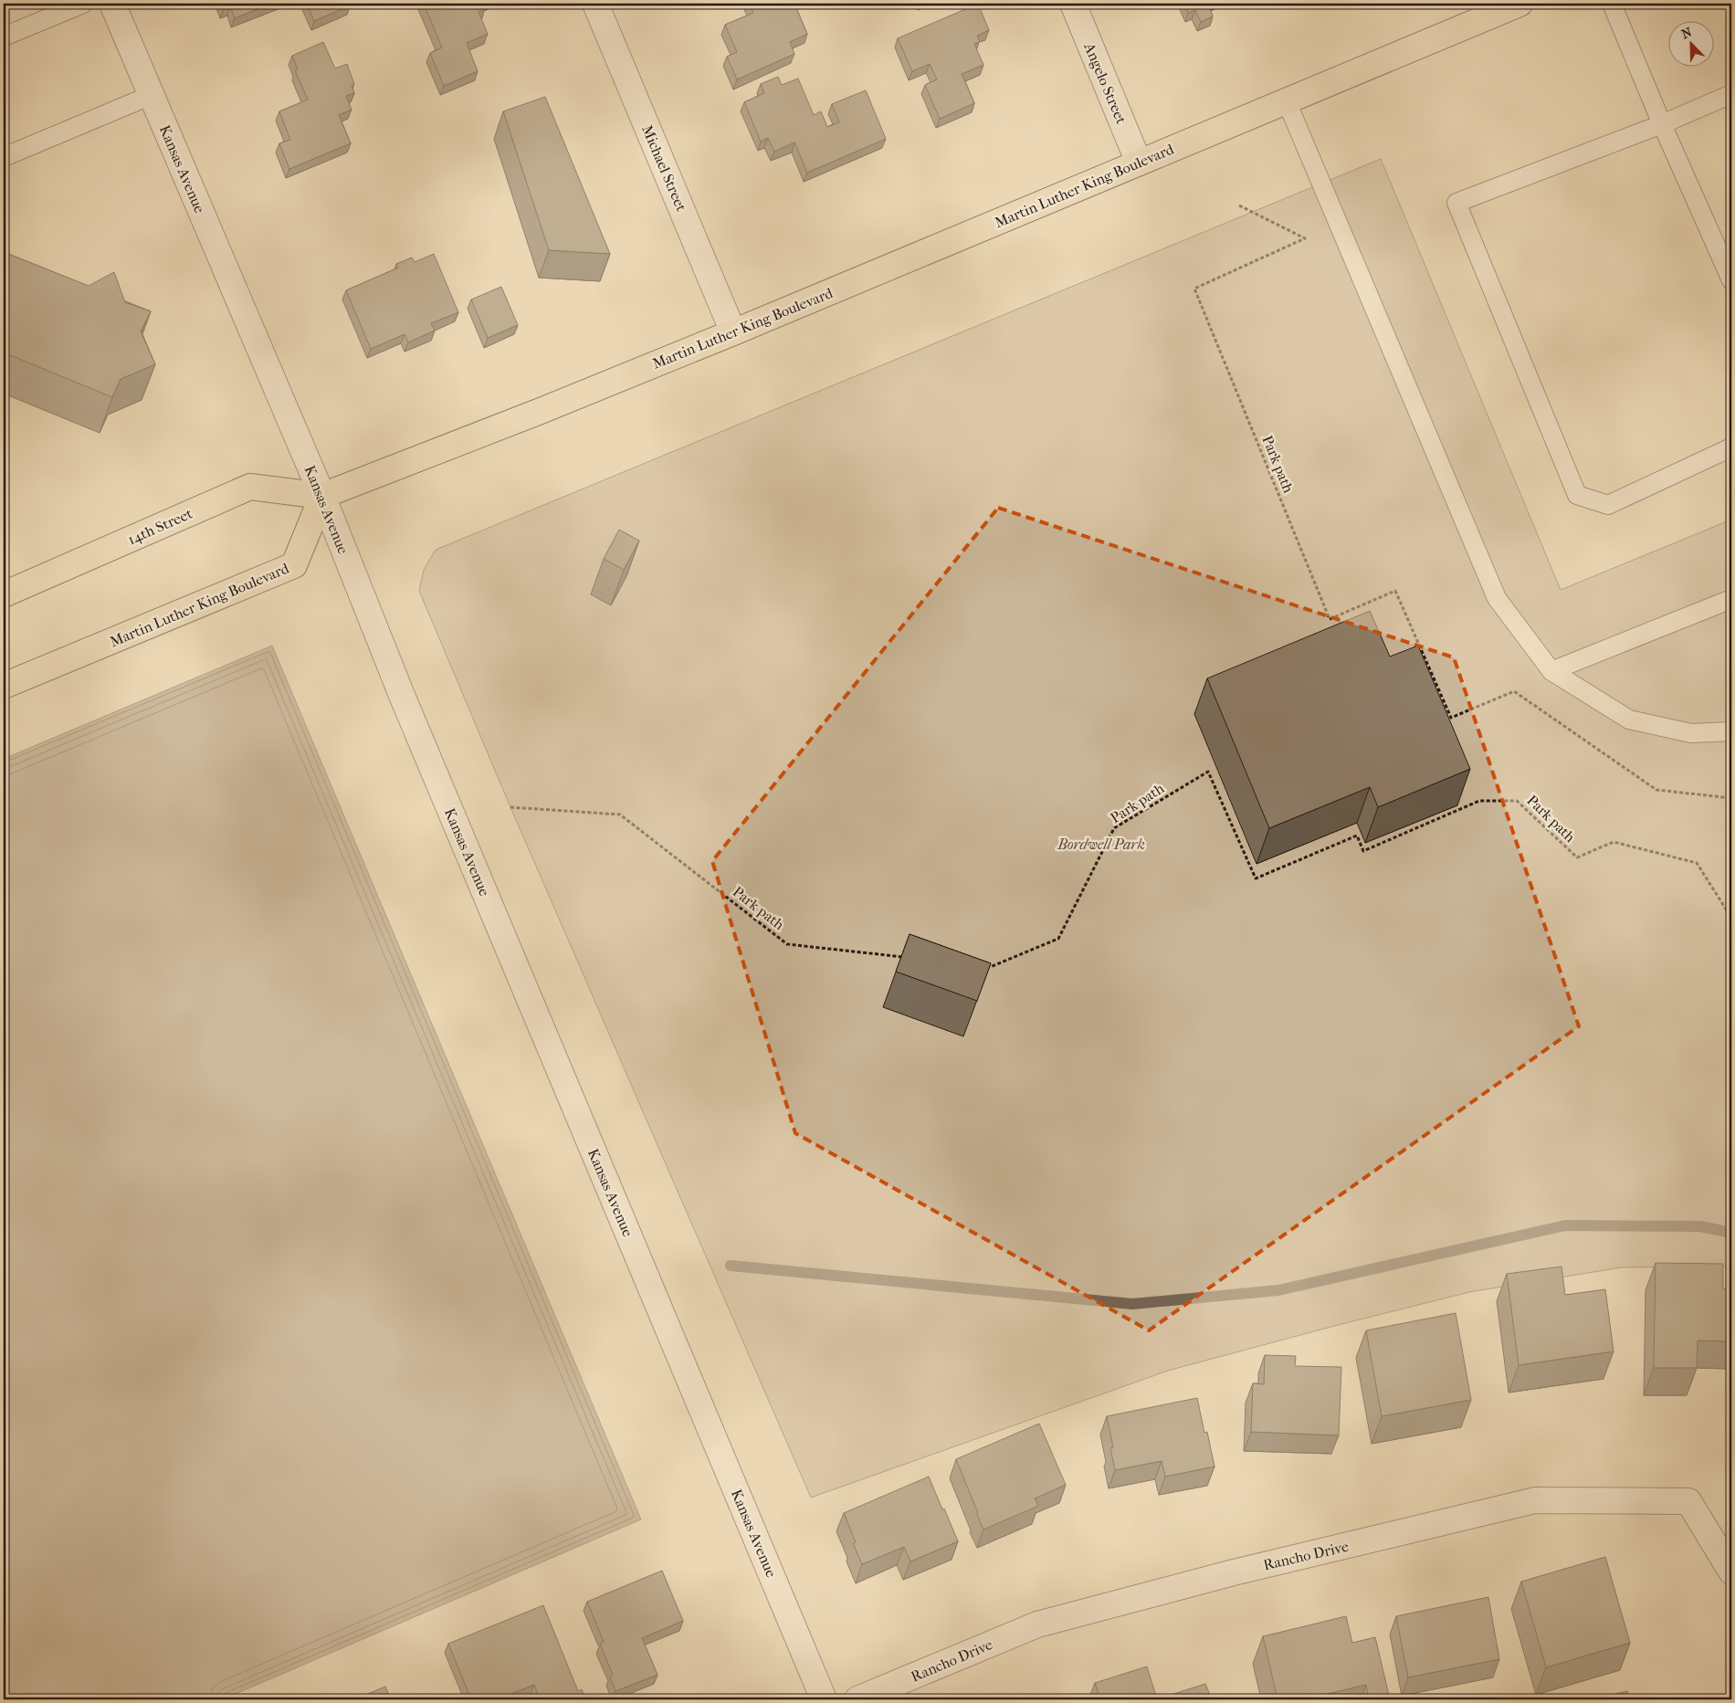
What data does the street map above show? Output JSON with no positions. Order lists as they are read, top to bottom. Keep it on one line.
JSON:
{"streets":{"main road":["Martin Luther King Boulevard","14th Street"],"street":["Angelo Street","Michael Street","Kansas Avenue","Rancho Drive"],"path":["Park path"]},"crossings":[["Angelo Street","Martin Luther King Boulevard"],["Michael Street","Martin Luther King Boulevard"],["Kansas Avenue","Martin Luther King Boulevard"],["Kansas Avenue","14th Street"],["Martin Luther King Boulevard","14th Street"]],"parks":["Bordwell Park"],"north":"top left"}
